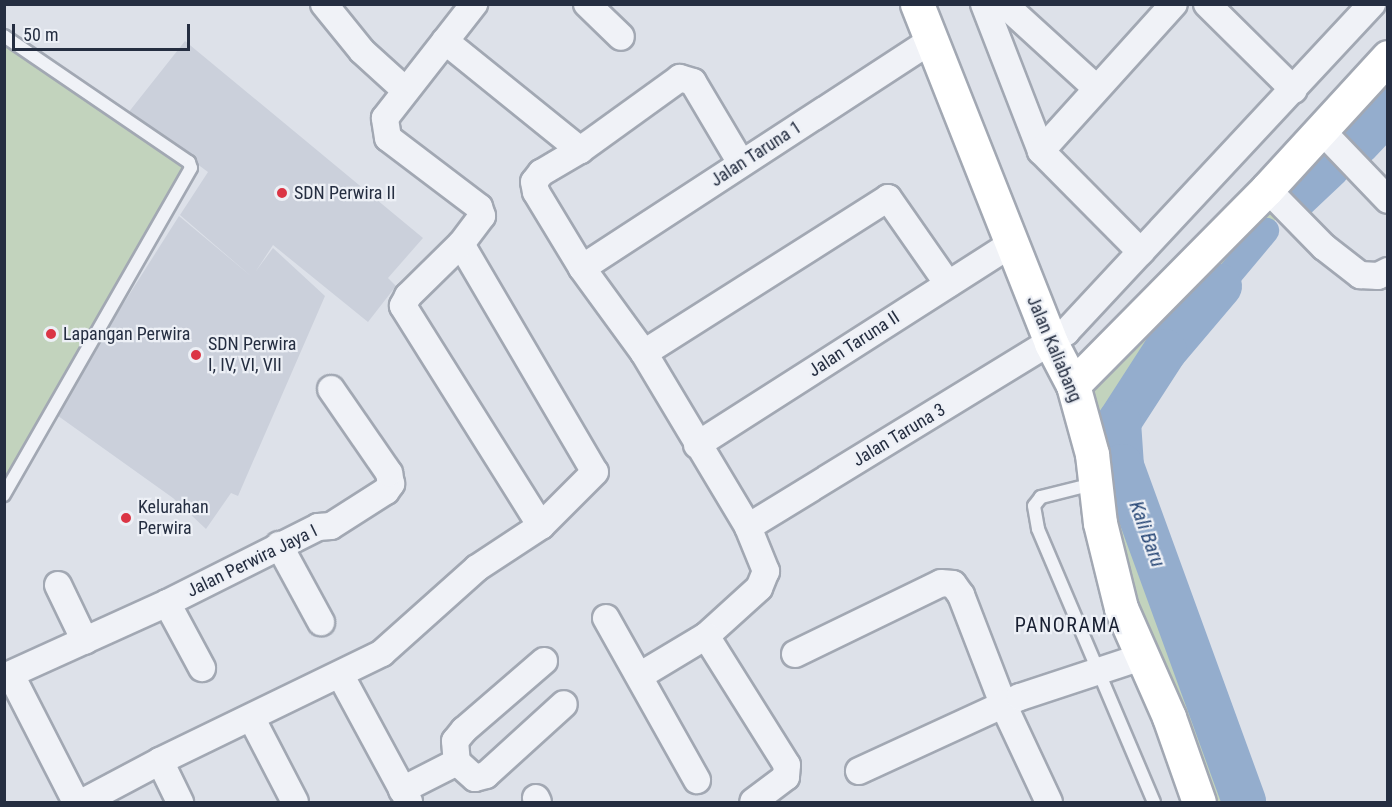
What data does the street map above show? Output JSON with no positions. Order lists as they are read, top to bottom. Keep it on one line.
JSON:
{"streets":{"main road":["Jalan Kaliabang"],"street":["Jalan Taruna 1","Jalan Taruna II","Jalan Taruna 3","Jalan Perwira Jaya I"]},"crossings":[["Jalan Taruna 1","Jalan Kaliabang"],["Jalan Taruna II","Jalan Kaliabang"],["Jalan Kaliabang","Jalan Taruna 3"]],"districts":["PANORAMA"],"water":["Kali Baru"],"places":["SDN Perwira II","Lapangan Perwira","SDN Perwira I, IV, VI, VII","Kelurahan Perwira"],"scale_bar":"50 m"}
